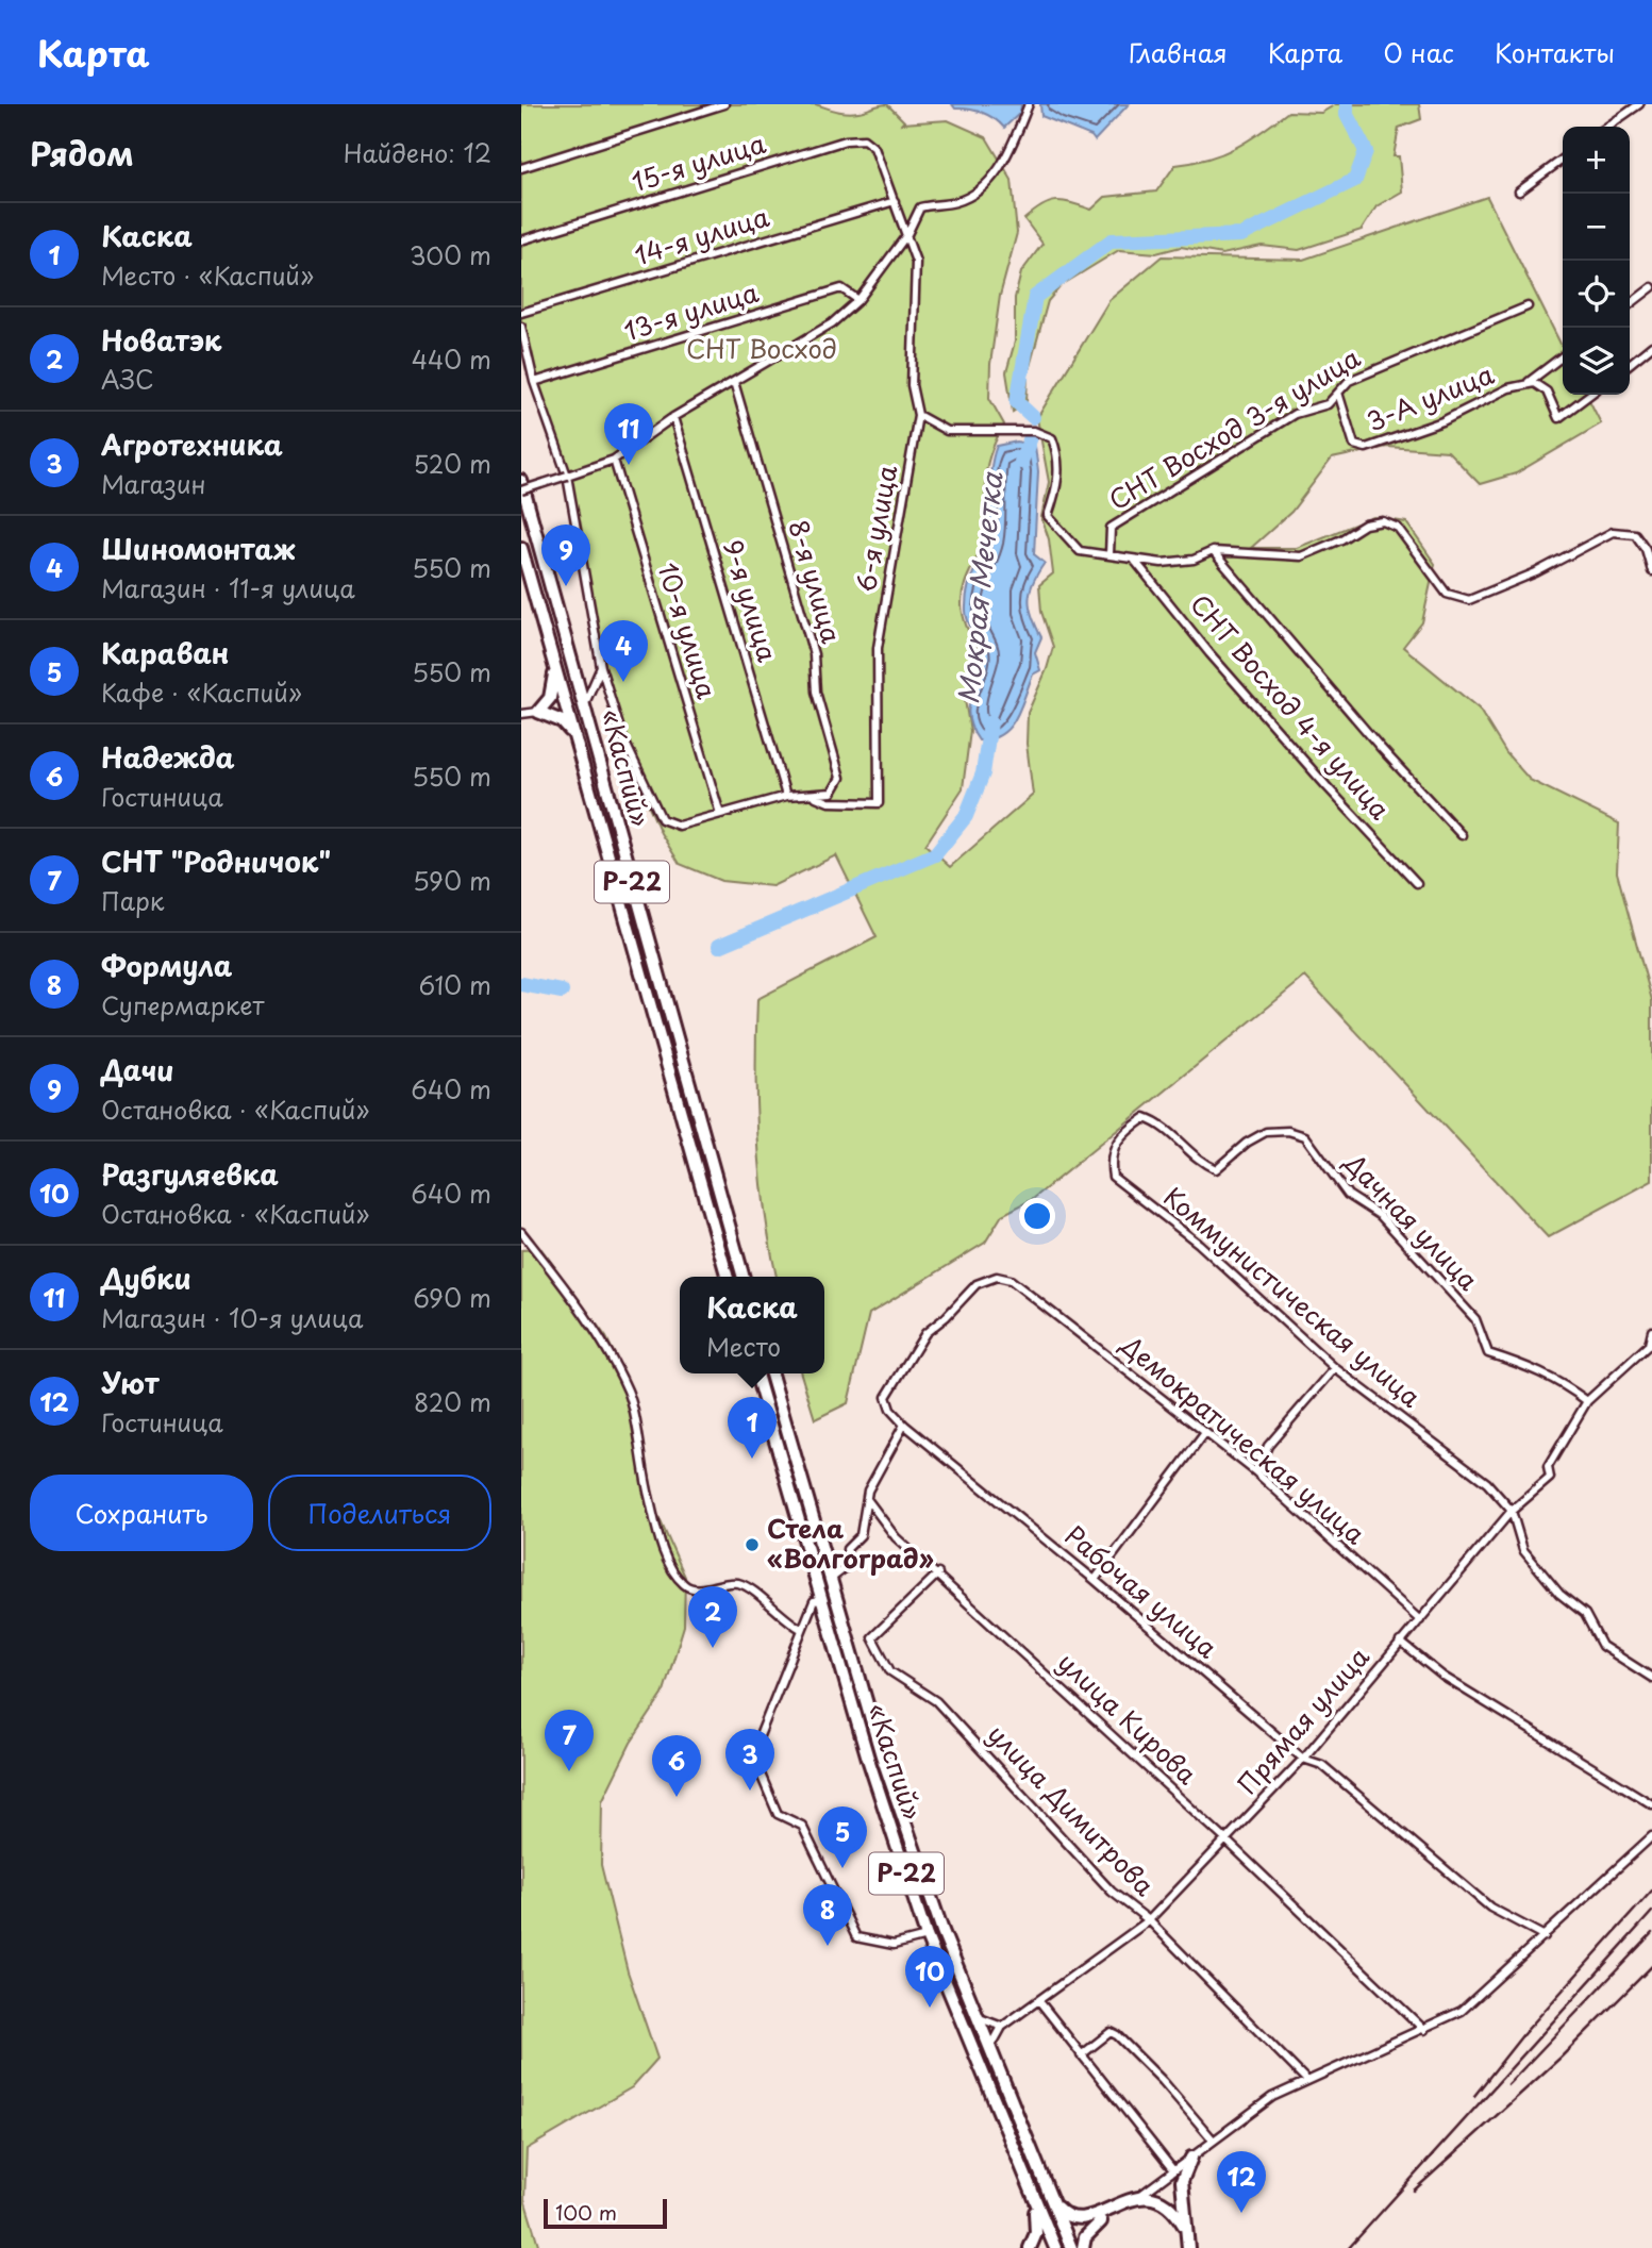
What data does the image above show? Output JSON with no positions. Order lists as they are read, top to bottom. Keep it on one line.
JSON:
{"streets":{"highway":["«Каспий»","Р-22"],"street":["15-я улица","14-я улица","13-я улица","3-А улица","СНТ Восход 3-я улица","6-я улица","8-я улица","9-я улица","10-я улица","СНТ Восход 4-я улица","Дачная улица","Коммунистическая улица","Демократическая улица","Рабочая улица","улица Кирова","Прямая улица","улица Димитрова"]},"crossings":[["15-я улица","14-я улица"],["15-я улица","6-я улица"],["14-я улица","6-я улица"],["3-А улица","СНТ Восход 3-я улица"],["6-я улица","8-я улица"],["«Каспий»","Р-22"],["Дачная улица","Коммунистическая улица"],["Дачная улица","Прямая улица"],["Коммунистическая улица","Прямая улица"],["Демократическая улица","Рабочая улица"],["Демократическая улица","Прямая улица"],["Рабочая улица","Прямая улица"],["улица Кирова","Прямая улица"],["улица Кирова","улица Димитрова"],["Прямая улица","улица Димитрова"]],"water":["Мокрая Мечетка"],"parks":["СНТ Восход"],"places":["Стела «Волгоград»"],"scale_bar":"100 m","page":{"header":"Карта","nav":["Главная","Карта","О нас","Контакты"],"heading":["Рядом","Найдено: 12"],"map_buttons":["+","−"],"list":[{"mark":"1","name":"Каска","note":"Место · «Каспий»","value":"300 m"},{"mark":"2","name":"Новатэк","note":"АЗС","value":"440 m"},{"mark":"3","name":"Агротехника","note":"Магазин","value":"520 m"},{"mark":"4","name":"Шиномонтаж","note":"Магазин · 11-я улица","value":"550 m"},{"mark":"5","name":"Караван","note":"Кафе · «Каспий»","value":"550 m"},{"mark":"6","name":"Надежда","note":"Гостиница","value":"550 m"},{"mark":"7","name":"СНТ \"Родничок\"","note":"Парк","value":"590 m"},{"mark":"8","name":"Формула","note":"Супермаркет","value":"610 m"},{"mark":"9","name":"Дачи","note":"Остановка · «Каспий»","value":"640 m"},{"mark":"10","name":"Разгуляевка","note":"Остановка · «Каспий»","value":"640 m"},{"mark":"11","name":"Дубки","note":"Магазин · 10-я улица","value":"690 m"},{"mark":"12","name":"Уют","note":"Гостиница","value":"820 m"}],"pins":["11","9","4","1","2","7","3","6","5","8","10","12"],"popup":["Каска","Место"],"buttons":["Сохранить","Поделиться"],"scale":"100 m"}}
